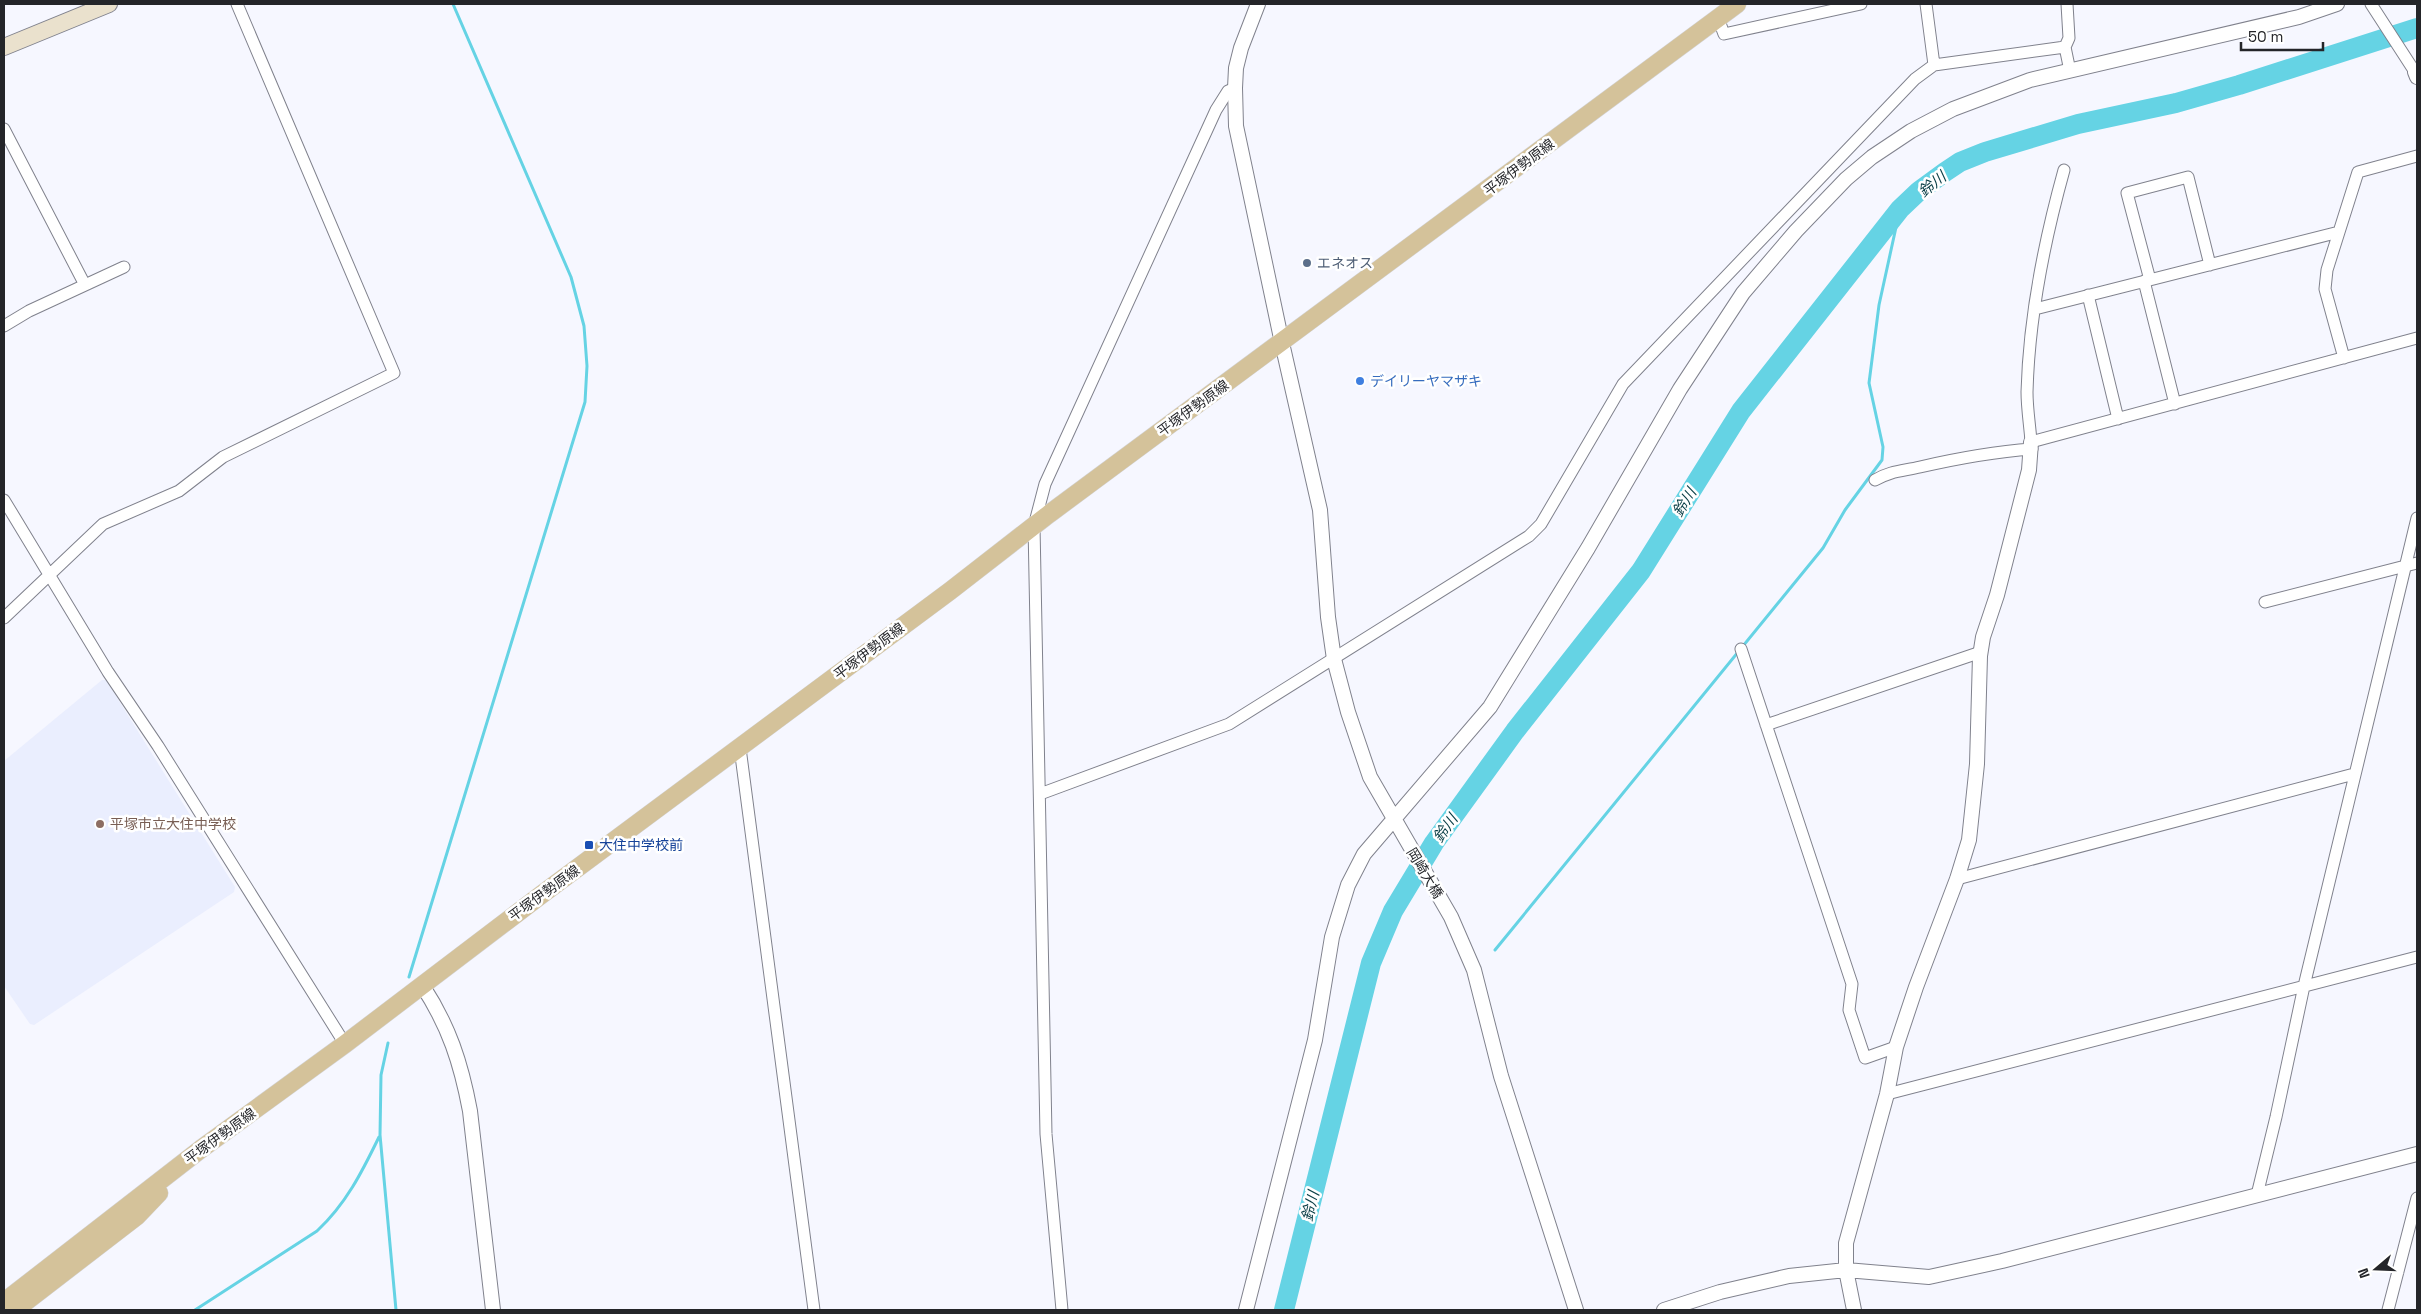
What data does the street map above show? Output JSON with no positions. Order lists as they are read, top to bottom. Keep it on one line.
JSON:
{"streets":{"main road":["平塚伊勢原線"],"street":["岡崎大橋"]},"crossings":[["平塚伊勢原線","岡崎大橋"]],"water":["鈴川"],"places":{"other":["エネオス","デイリーヤマザキ","平塚市立大住中学校"],"transit":["大住中学校前"]},"scale_bar":"50 m","north":"left"}
